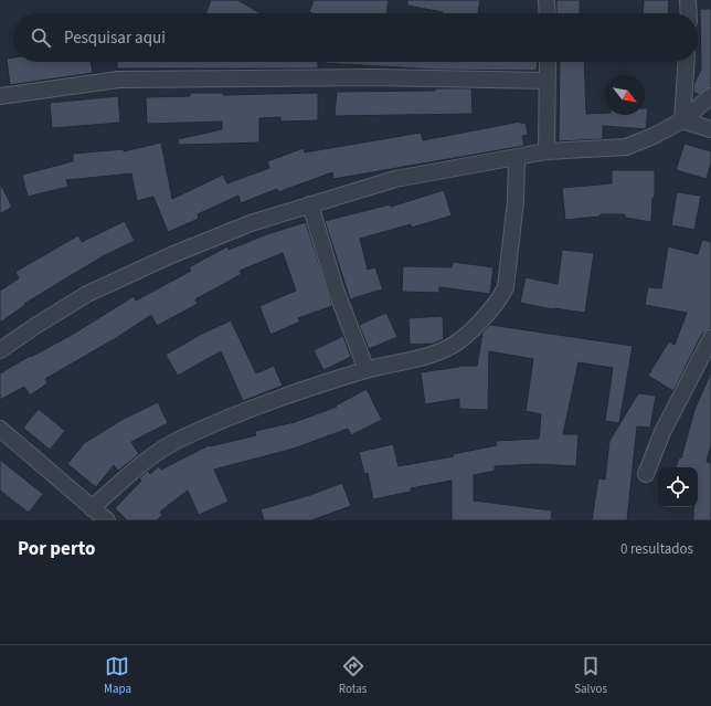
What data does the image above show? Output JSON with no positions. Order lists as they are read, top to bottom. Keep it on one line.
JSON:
{"north":"bottom right","page":{"search":"Pesquisar aqui","heading":["Por perto","0 resultados"],"nav":["Mapa","Rotas","Salvos"]}}
